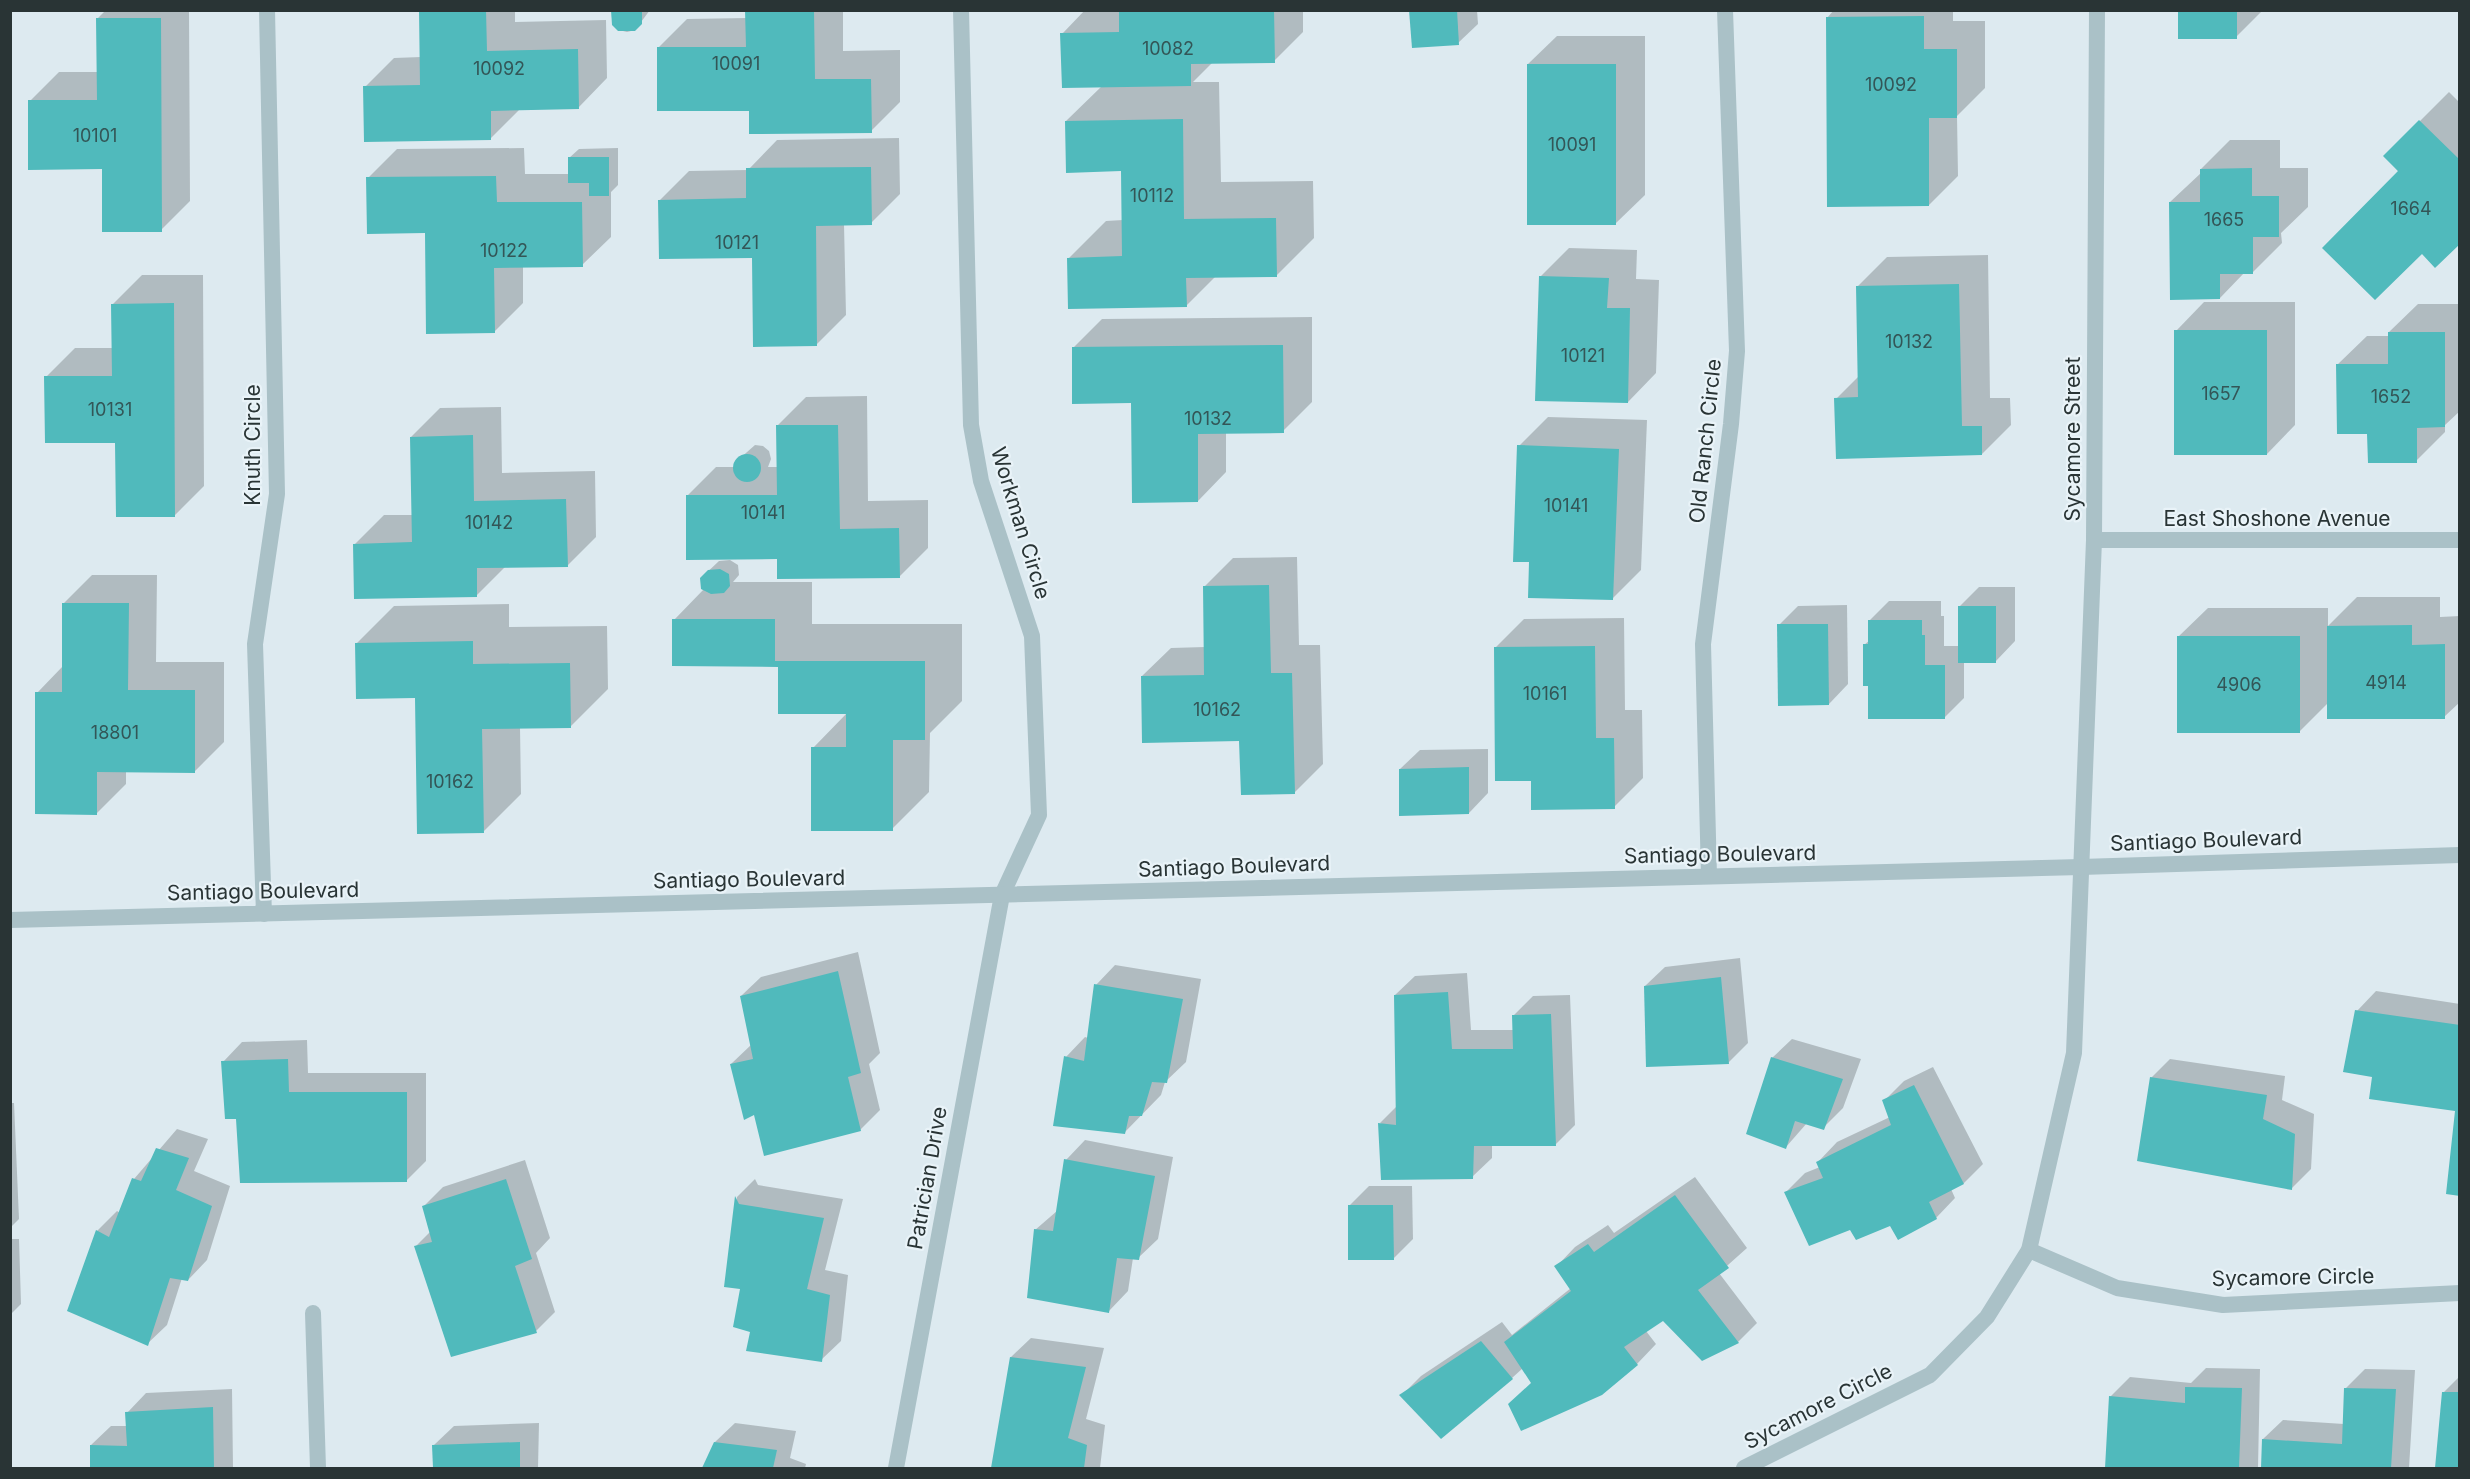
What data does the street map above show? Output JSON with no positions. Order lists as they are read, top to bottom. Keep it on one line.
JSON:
{"streets":{"street":["Sycamore Street","Old Ranch Circle","Knuth Circle","East Shoshone Avenue","Workman Circle","Santiago Boulevard","Patrician Drive","Sycamore Circle"]},"crossings":[["Sycamore Street","East Shoshone Avenue"],["Sycamore Street","Santiago Boulevard"],["Sycamore Street","Sycamore Circle"],["Old Ranch Circle","Santiago Boulevard"],["Knuth Circle","Santiago Boulevard"],["Workman Circle","Santiago Boulevard"],["Workman Circle","Patrician Drive"],["Santiago Boulevard","Patrician Drive"],["Santiago Boulevard","Sycamore Circle"]],"house_numbers":["10082","10091","10092","10092","10101","10091","10112","1664","1665","10121","10122","10132","10121","1657","1652","10131","10132","10141","10141","10142","4914","4906","10161","10162","18801","10162"]}
